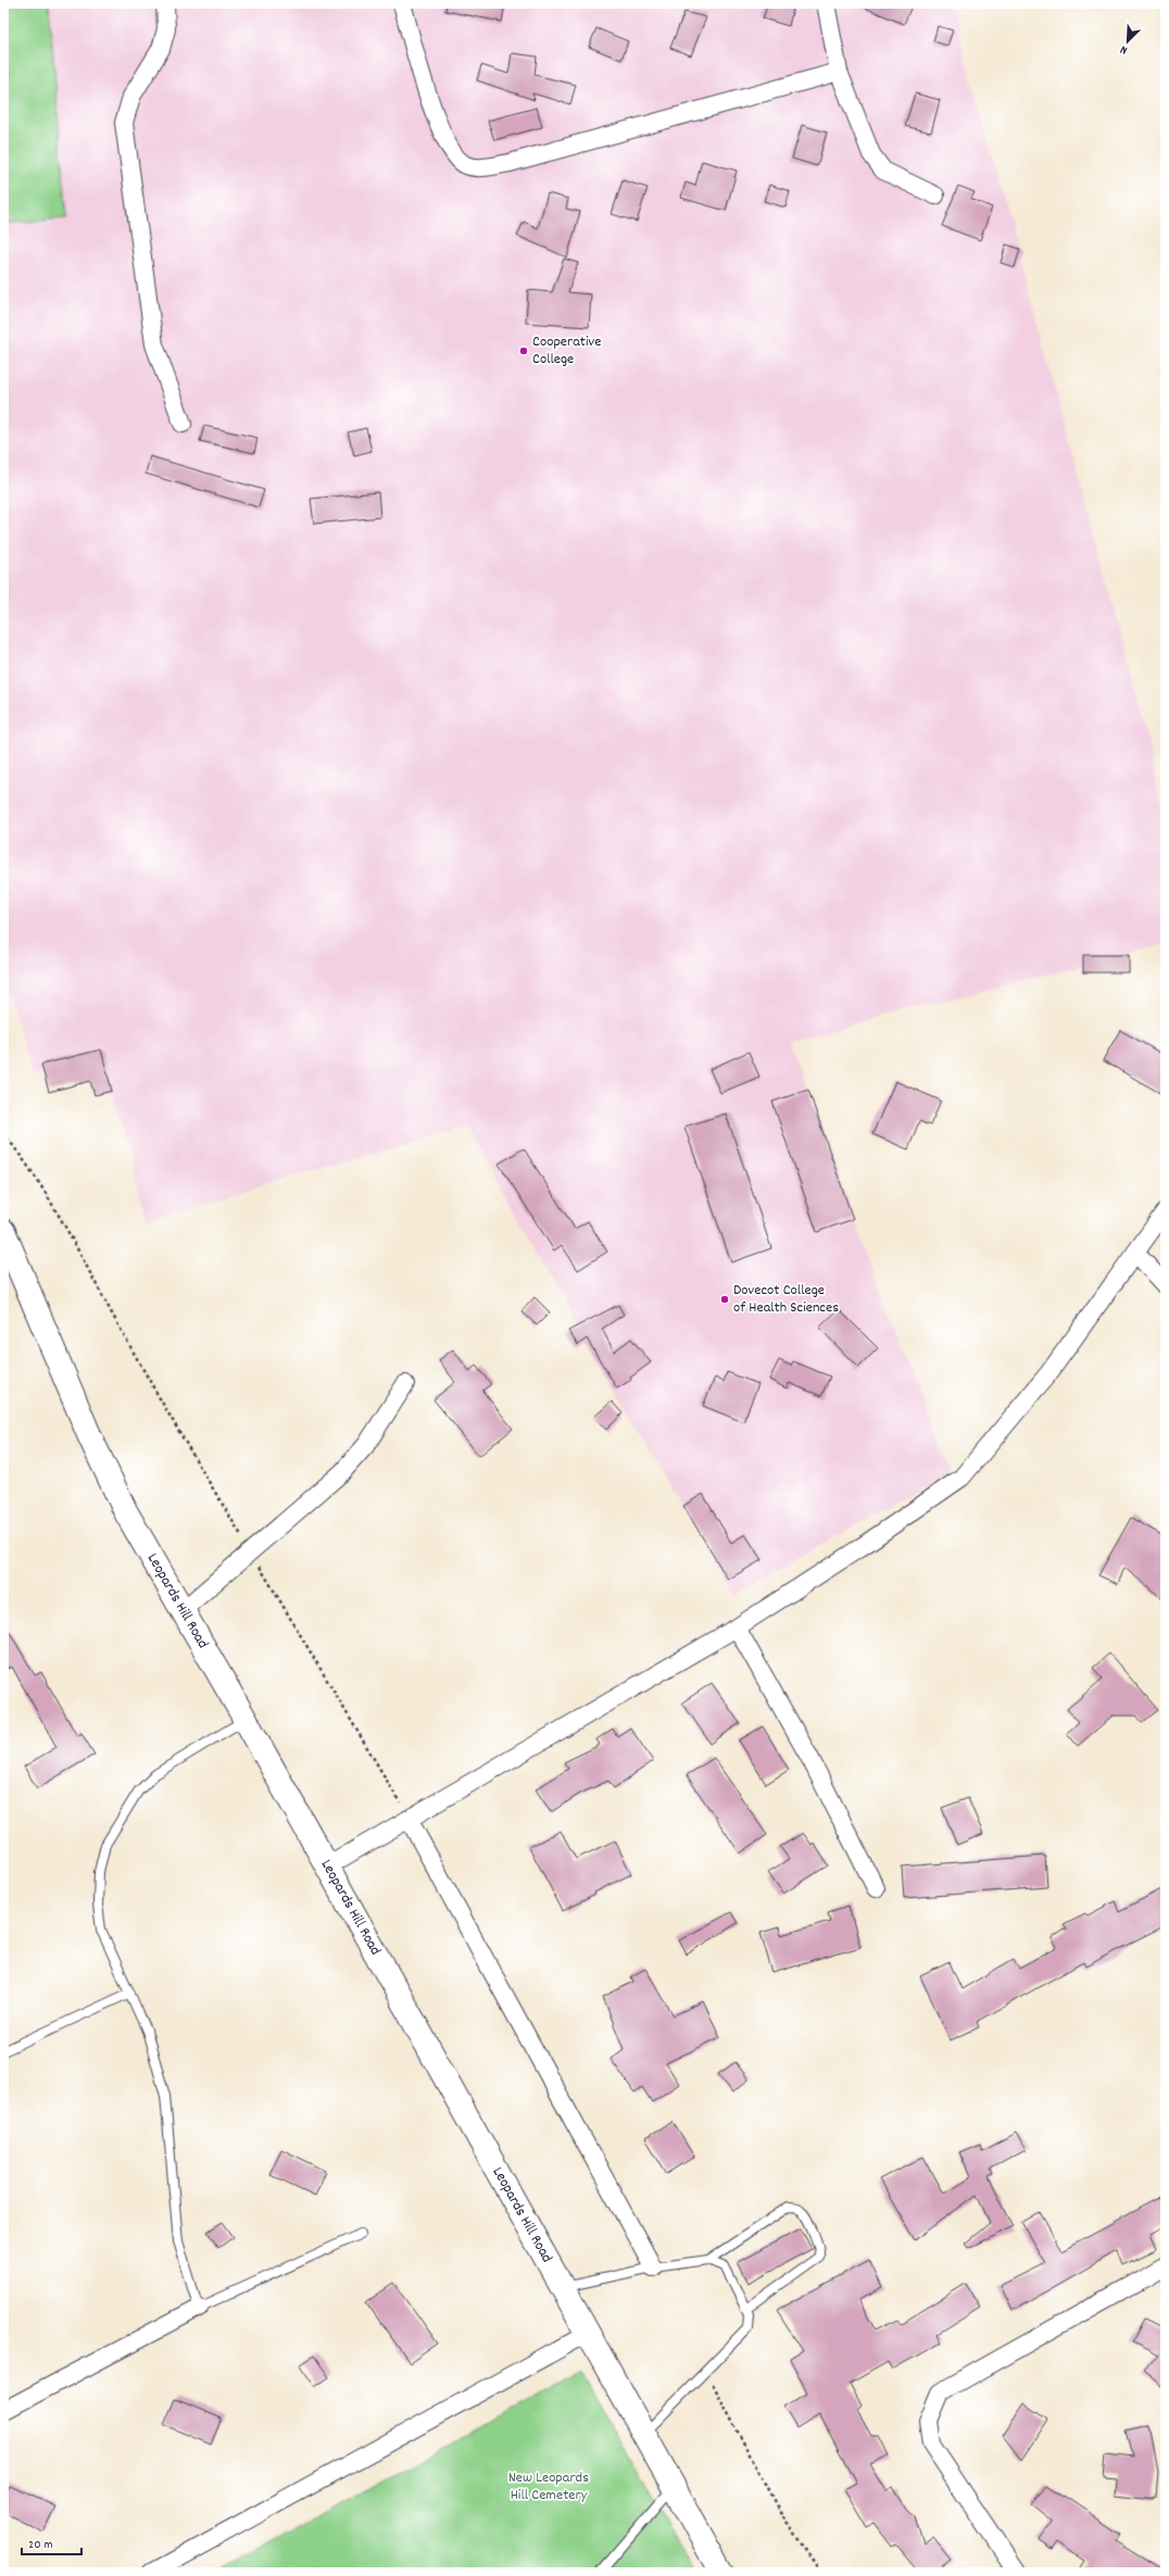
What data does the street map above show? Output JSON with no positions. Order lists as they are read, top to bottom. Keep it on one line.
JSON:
{"streets":{"main road":["Leopards Hill Road"]},"parks":["New Leopards Hill Cemetery"],"places":["Cooperative College","Dovecot College of Health Sciences"],"scale_bar":"20 m","north":"bottom left"}
